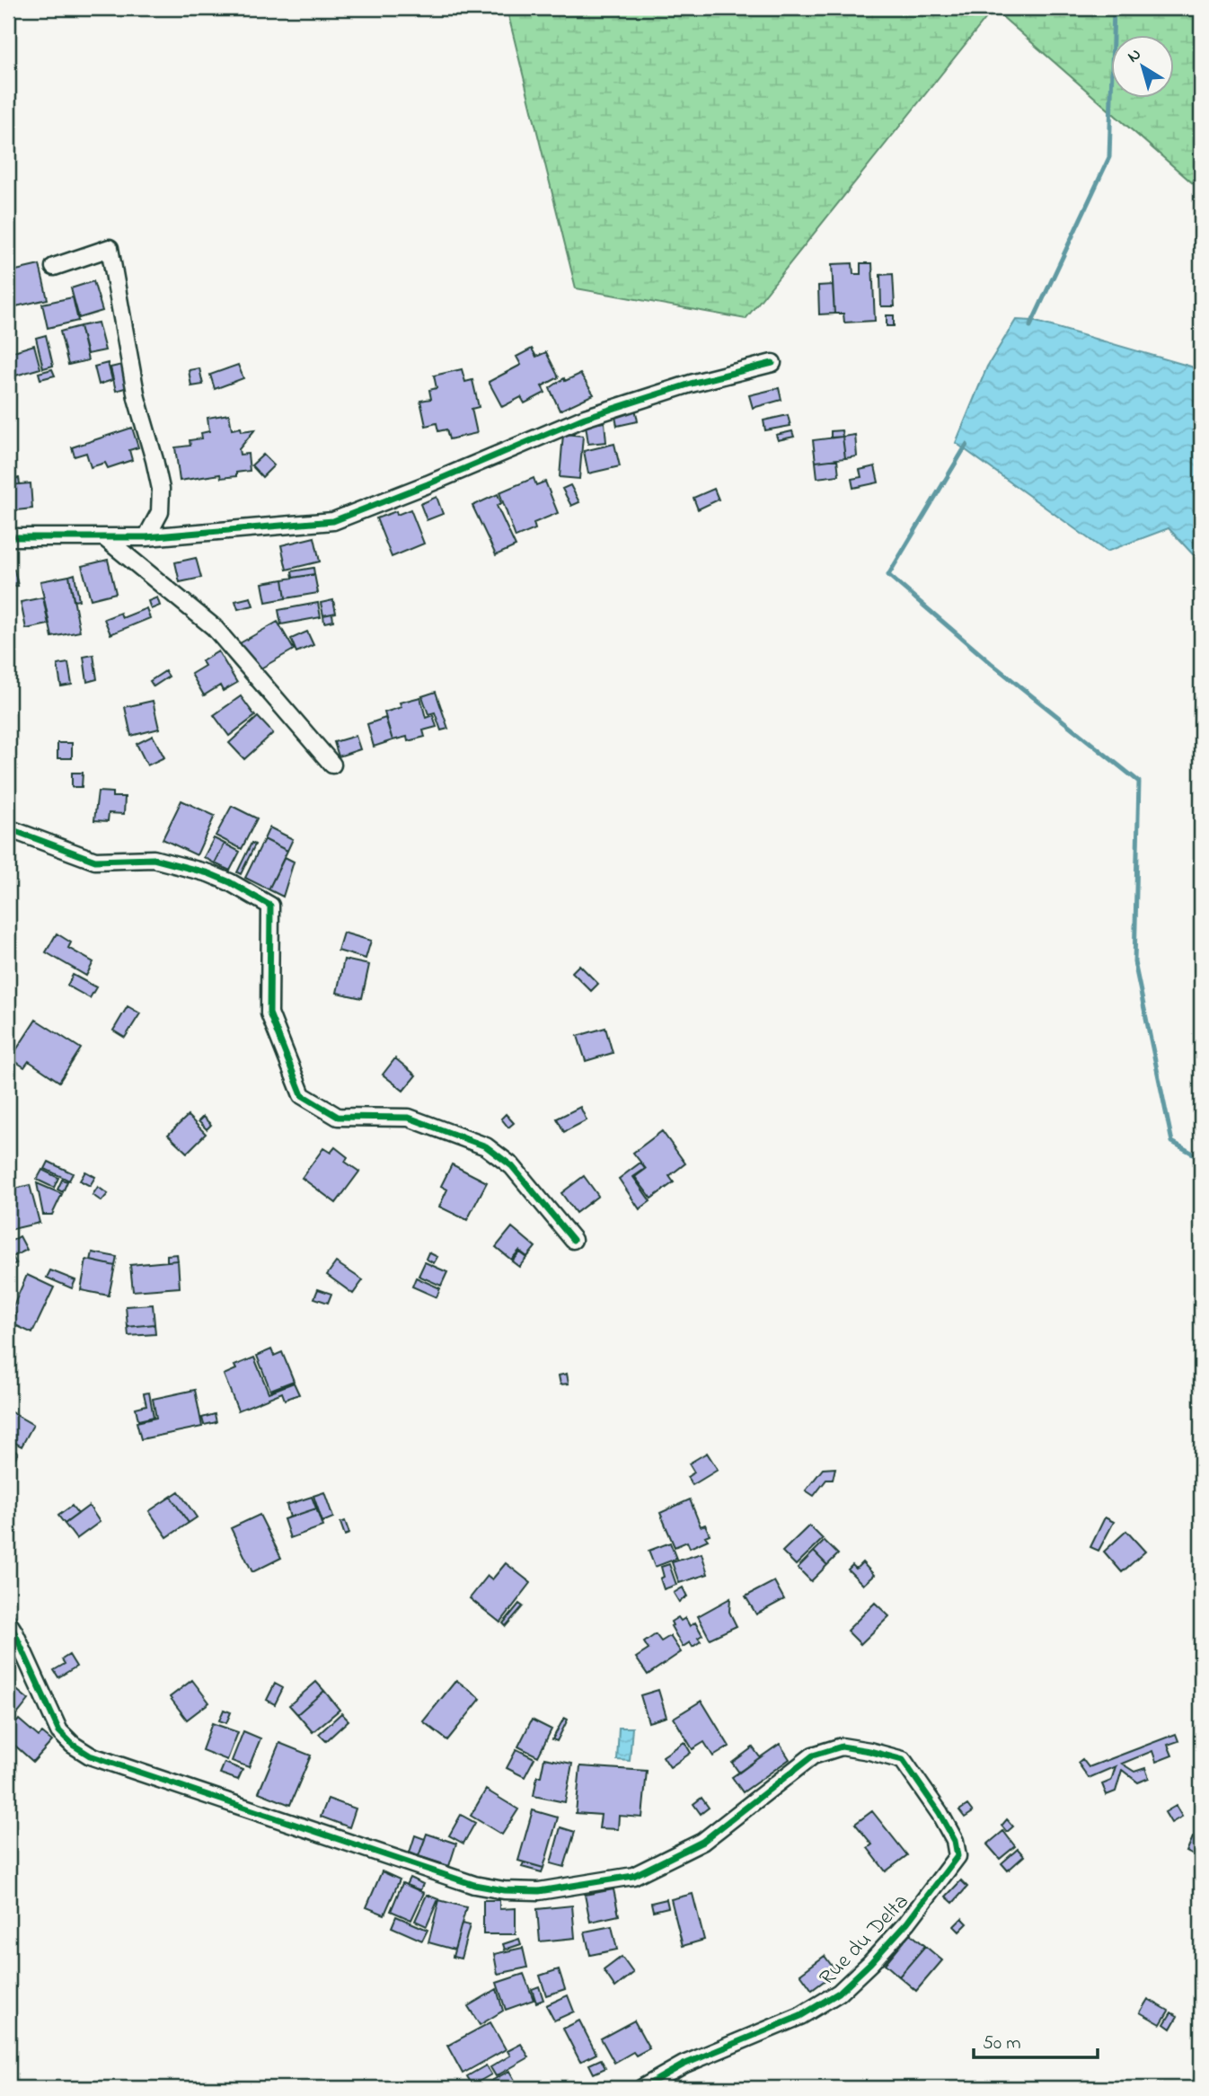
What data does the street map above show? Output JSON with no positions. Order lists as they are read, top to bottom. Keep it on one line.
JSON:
{"streets":{"street":["Rue du Delta"]},"scale_bar":"50 m","north":"top left"}
